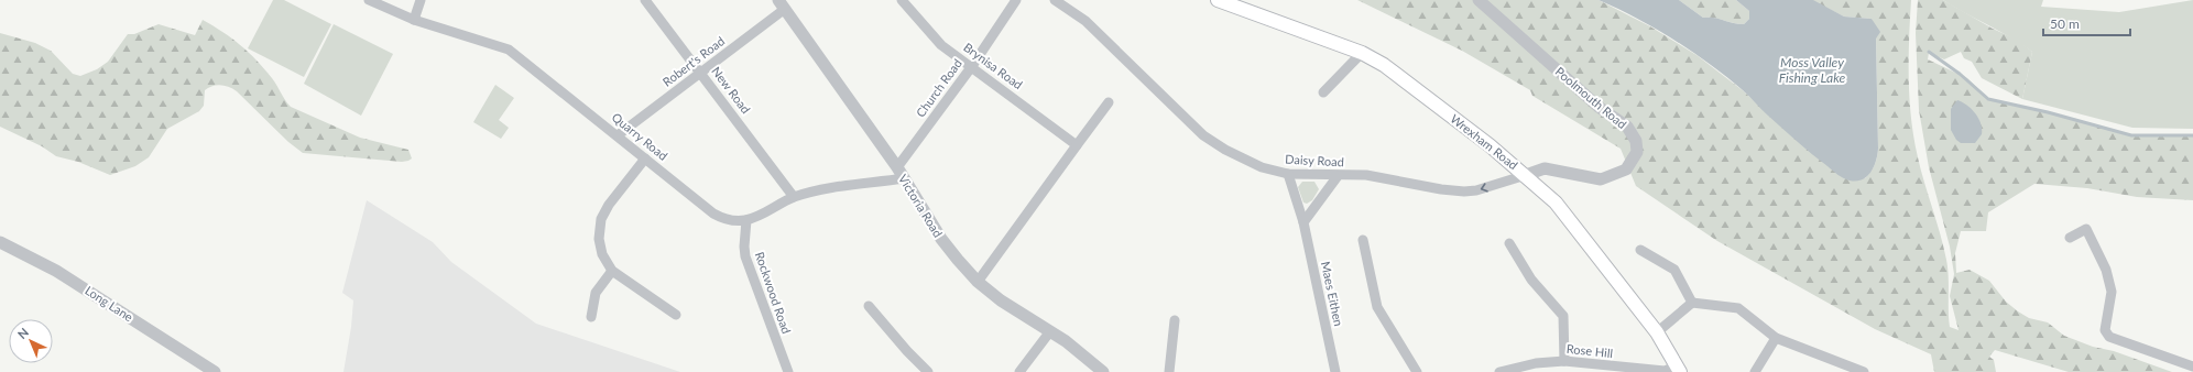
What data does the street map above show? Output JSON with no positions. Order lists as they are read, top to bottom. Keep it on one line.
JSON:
{"streets":{"main road":["Wrexham Road"],"street":["Robert's Road","Brynisa Road","Church Road","New Road","Poolmouth Road","Quarry Road","Daisy Road","Victoria Road","Rockwood Road","Maes Eithen","Long Lane","Rose Hill"]},"crossings":[["Robert's Road","New Road"],["Robert's Road","Quarry Road"],["Robert's Road","Victoria Road"],["Brynisa Road","Church Road"],["Church Road","Victoria Road"],["Poolmouth Road","Wrexham Road"],["Poolmouth Road","Daisy Road"],["Quarry Road","Rockwood Road"],["Wrexham Road","Daisy Road"],["Wrexham Road","Rose Hill"],["Daisy Road","Maes Eithen"]],"one_way":["Daisy Road"],"water":["Moss Valley Fishing Lake"],"scale_bar":"50 m","north":"top left"}
